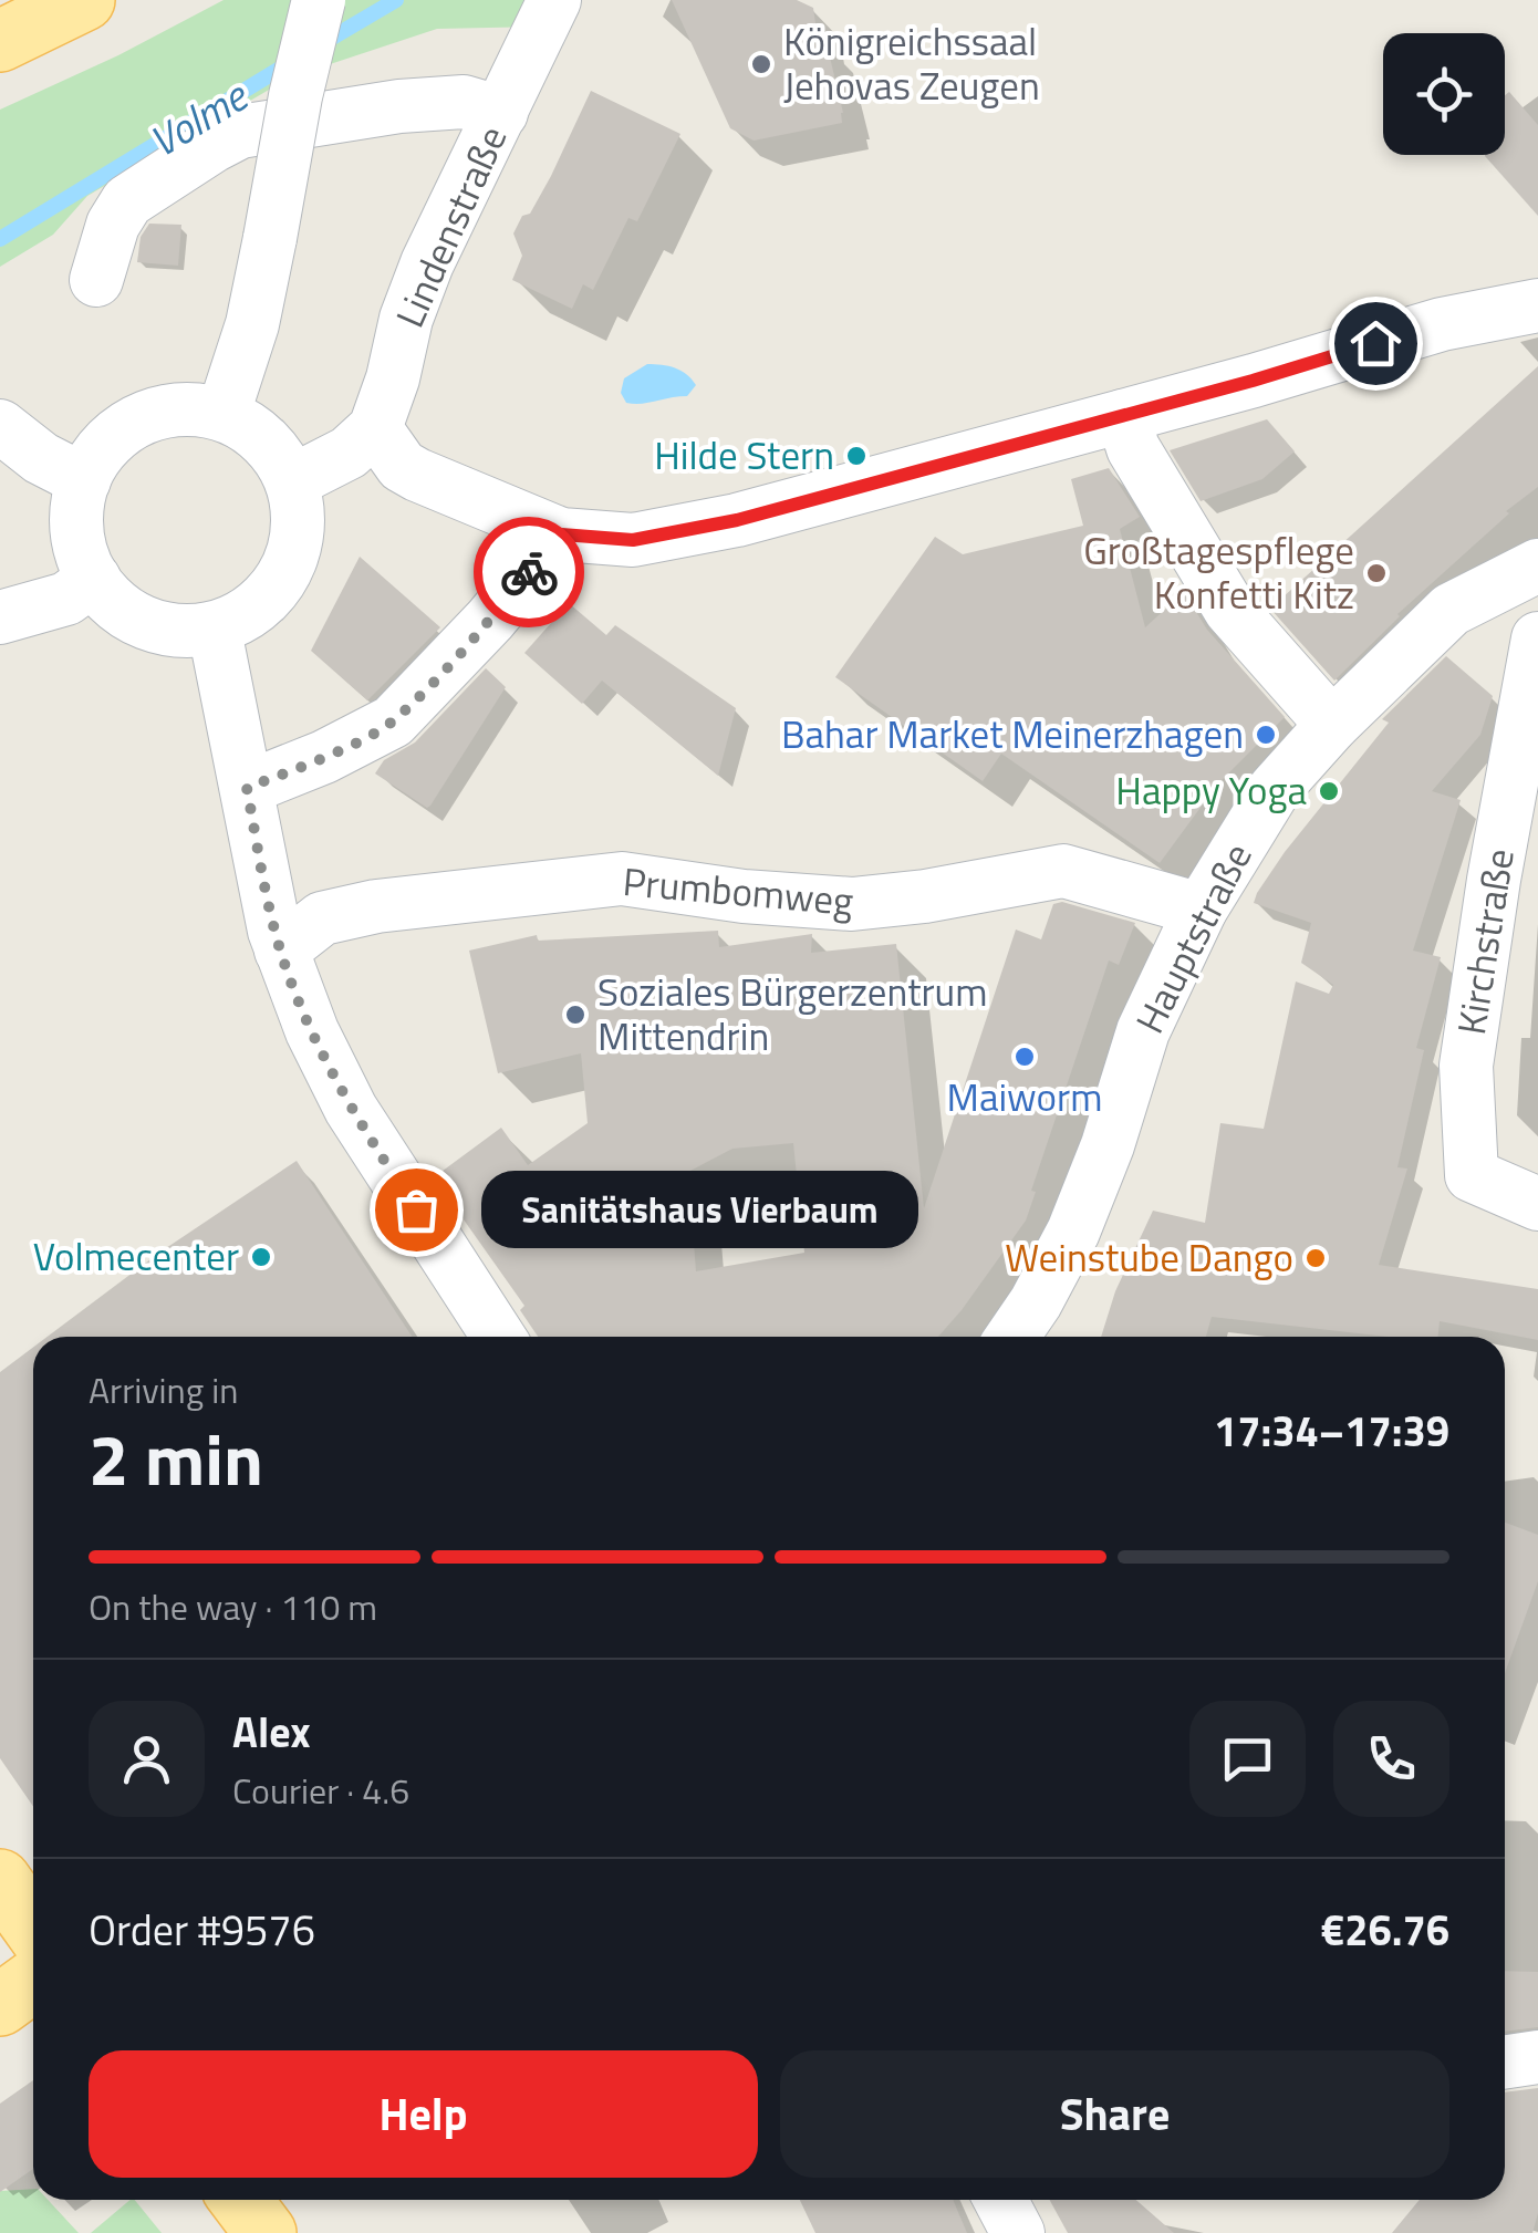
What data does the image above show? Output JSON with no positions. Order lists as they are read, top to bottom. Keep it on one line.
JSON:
{"streets":{"street":["Lindenstraße","Prumbomweg","Hauptstraße","Kirchstraße"]},"crossings":[["Prumbomweg","Hauptstraße"]],"water":["Volme"],"places":["Königreichssaal Jehovas Zeugen","Hilde Stern","Großtagespflege Konfetti Kitz","Bahar Market Meinerzhagen","Happy Yoga","Soziales Bürgerzentrum Mittendrin","Maiworm","Sanitätshaus Vierbaum","Volmecenter","Weinstube Dango"],"page":{"bubble":"Sanitätshaus Vierbaum","heading":["2 min","Arriving in","17:34–17:39"],"panel":["Alex","Courier · 4.6","Order #9576","€26.76"],"bar":"On the way · 110 m","buttons":["Help","Share"]}}
